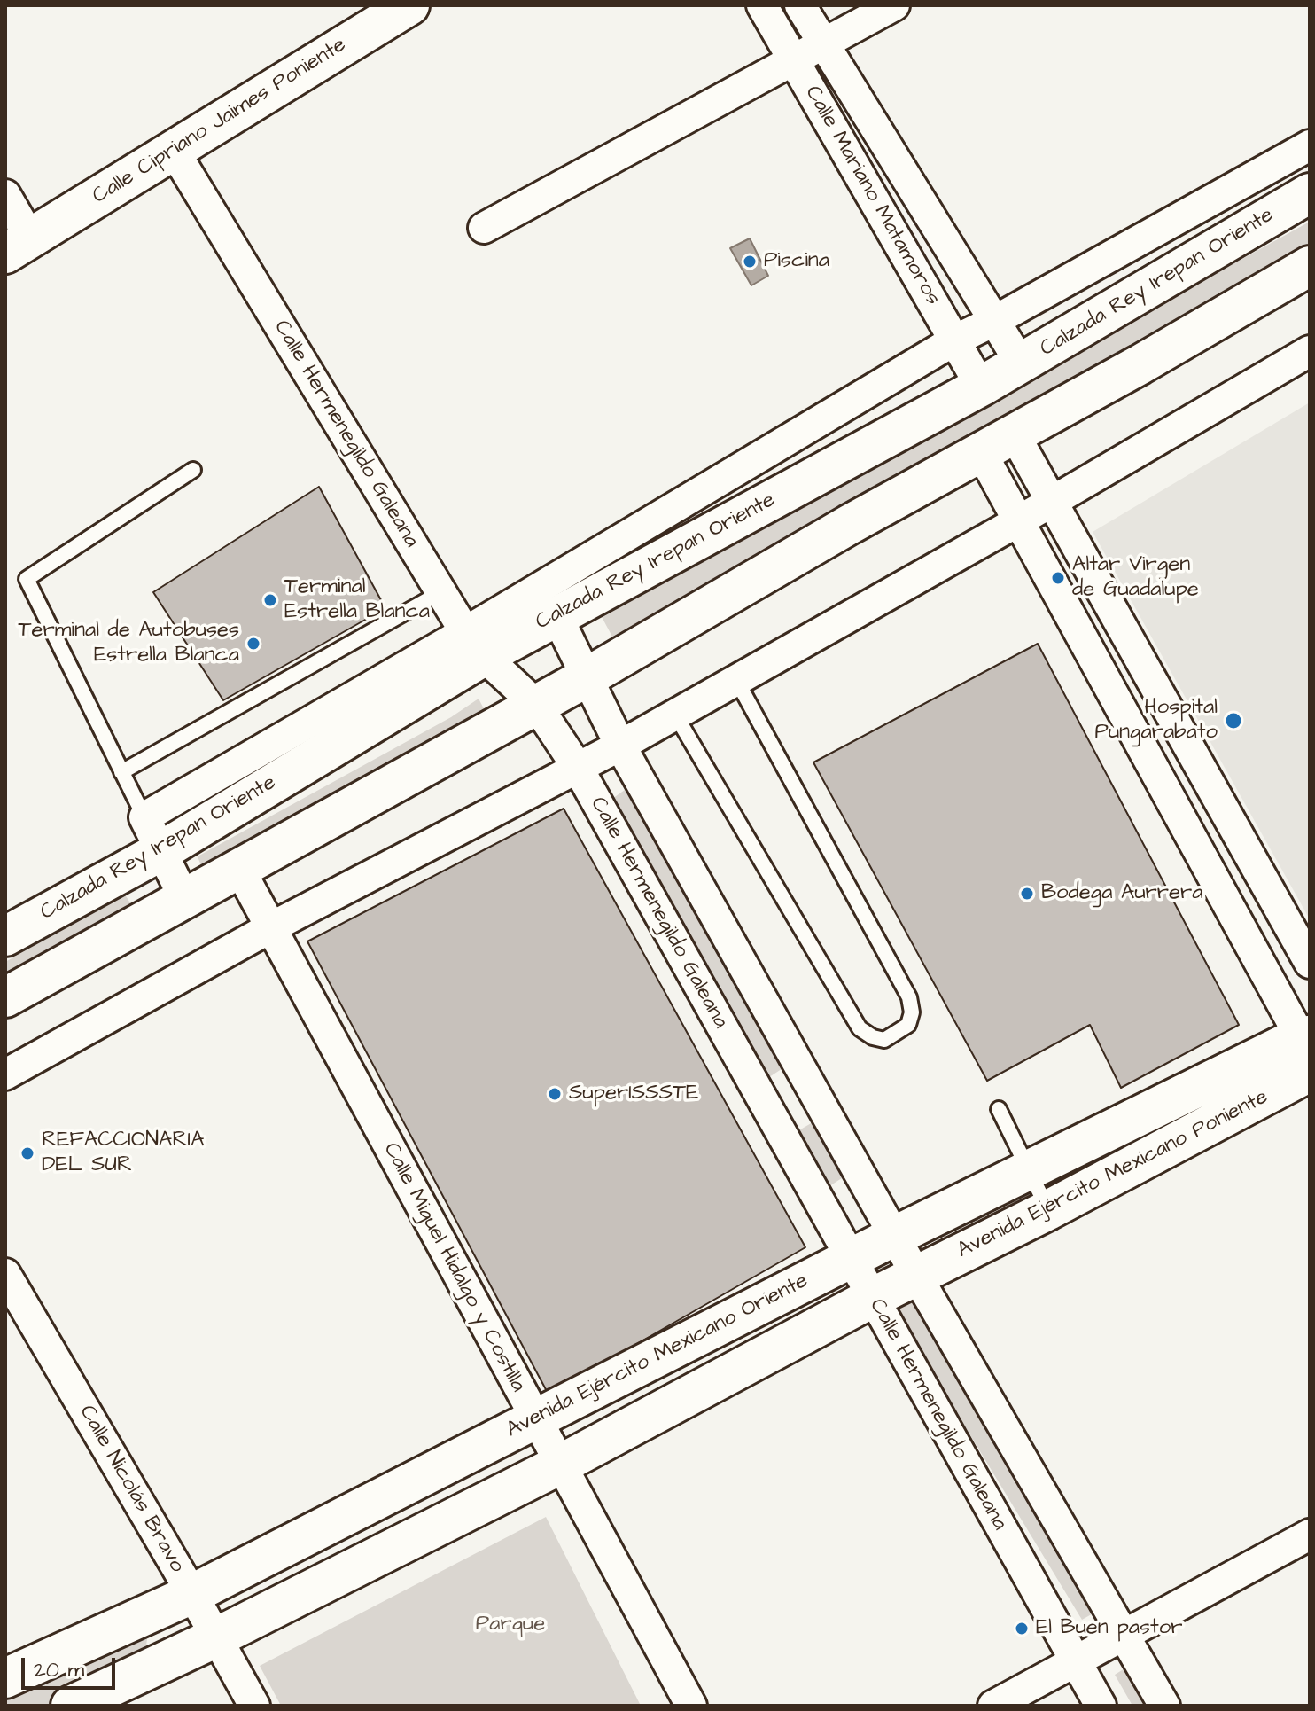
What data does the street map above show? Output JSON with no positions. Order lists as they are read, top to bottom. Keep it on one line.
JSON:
{"streets":{"street":["Calle Cipriano Jaimes Poniente","Calle Mariano Matamoros","Calzada Rey Irepan Oriente","Calle Hermenegildo Galeana","Avenida Ejército Mexicano Poniente","Calle Miguel Hidalgo y Costilla","Avenida Ejército Mexicano Oriente","Calle Nicolás Bravo"]},"crossings":[["Calle Cipriano Jaimes Poniente","Calle Hermenegildo Galeana"],["Calle Mariano Matamoros","Calzada Rey Irepan Oriente"],["Calzada Rey Irepan Oriente","Calle Hermenegildo Galeana"],["Calle Hermenegildo Galeana","Avenida Ejército Mexicano Oriente"],["Avenida Ejército Mexicano Poniente","Avenida Ejército Mexicano Oriente"],["Calle Miguel Hidalgo y Costilla","Avenida Ejército Mexicano Oriente"],["Avenida Ejército Mexicano Oriente","Calle Nicolás Bravo"]],"parks":["Parque"],"places":["Piscina","Altar Virgen de Guadalupe","Terminal Estrella Blanca","Terminal de Autobuses Estrella Blanca","Hospital Pungarabato","Bodega Aurrera","SuperISSSTE","REFACCIONARIA DEL SUR","El Buen pastor"],"scale_bar":"20 m"}
